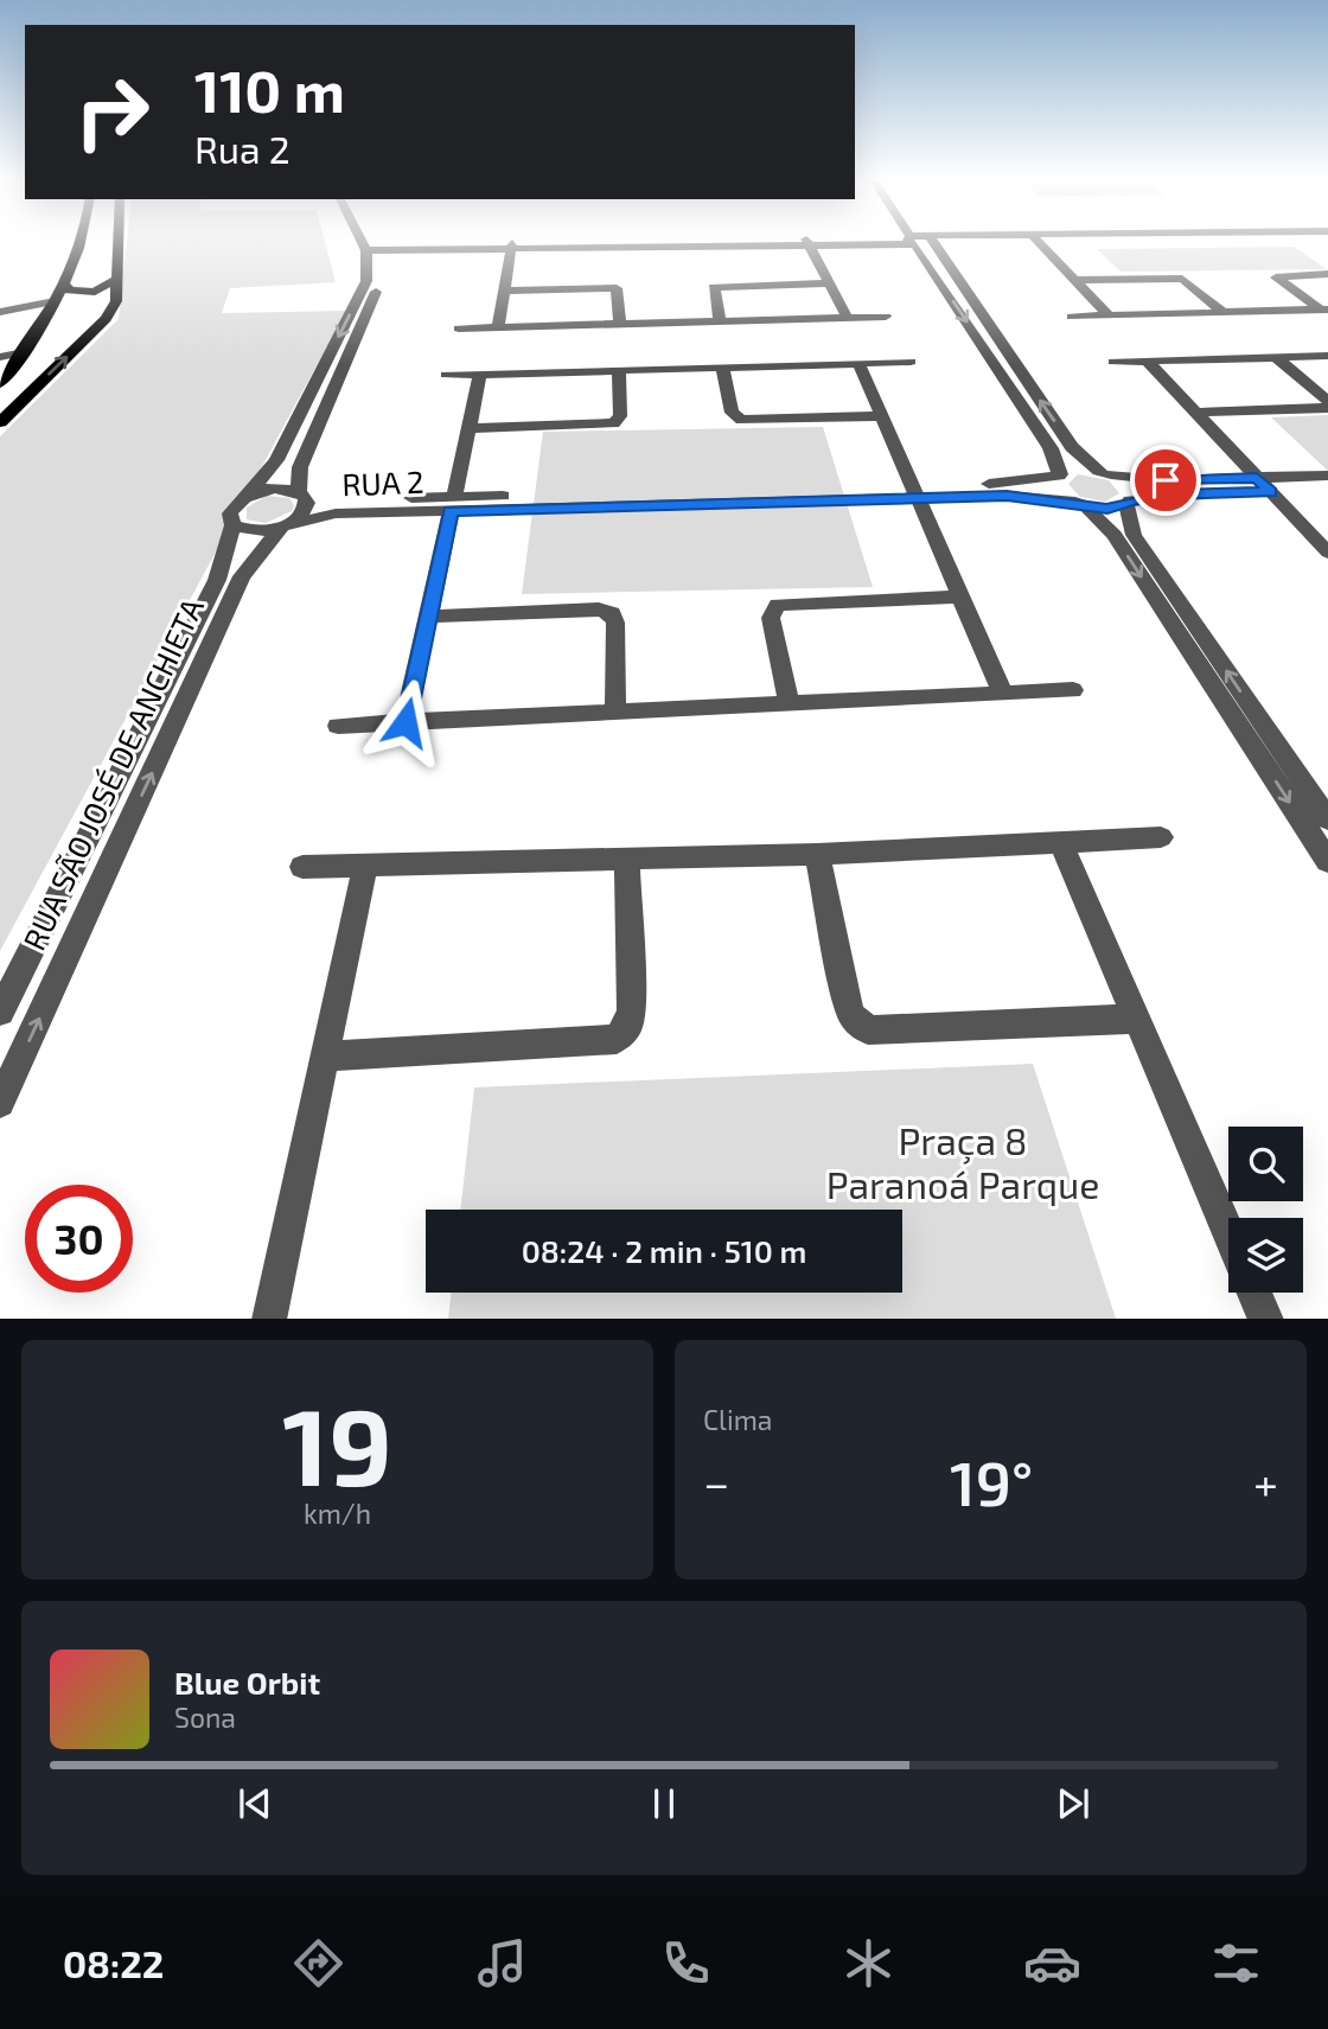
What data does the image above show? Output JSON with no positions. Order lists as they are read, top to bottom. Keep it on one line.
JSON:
{"streets":{"street":["RUA 2","RUA SÃO JOSÉ DE ANCHIETA"]},"crossings":[["RUA 2","RUA SÃO JOSÉ DE ANCHIETA"]],"parks":["Praça 8 Paranoá Parque"],"page":{"turn":["110 m","Rua 2"],"limit":"30","trip":"08:24 · 2 min · 510 m","tile":[["19","km/h"],"Clima"],"heat":["−","19°","+"],"song":["Blue Orbit","Sona"],"tabs":"08:22"}}
